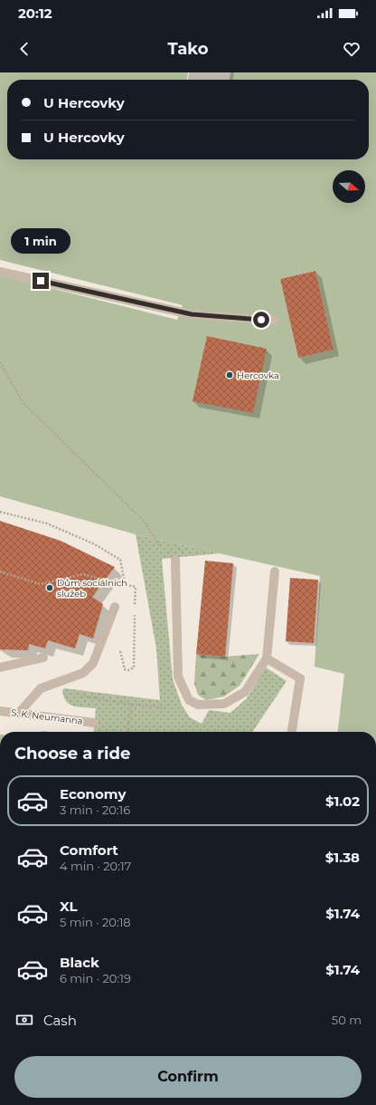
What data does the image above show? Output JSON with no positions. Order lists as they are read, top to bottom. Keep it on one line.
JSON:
{"streets":{"street":["S. K. Neumanna"]},"places":["Hercovka","Dům sociálních služeb"],"north":"right","page":{"status":"20:12","header":"Tako","banner":["U Hercovky","U Hercovky"],"bubble":"1 min","heading":"Choose a ride","list":[{"name":"Economy","note":"3 min · 20:16","value":"$1.02"},{"name":"Comfort","note":"4 min · 20:17","value":"$1.38"},{"name":"XL","note":"5 min · 20:18","value":"$1.74"},{"name":"Black","note":"6 min · 20:19","value":"$1.74"}],"pay":["Cash","50 m"],"buttons":"Confirm"}}
